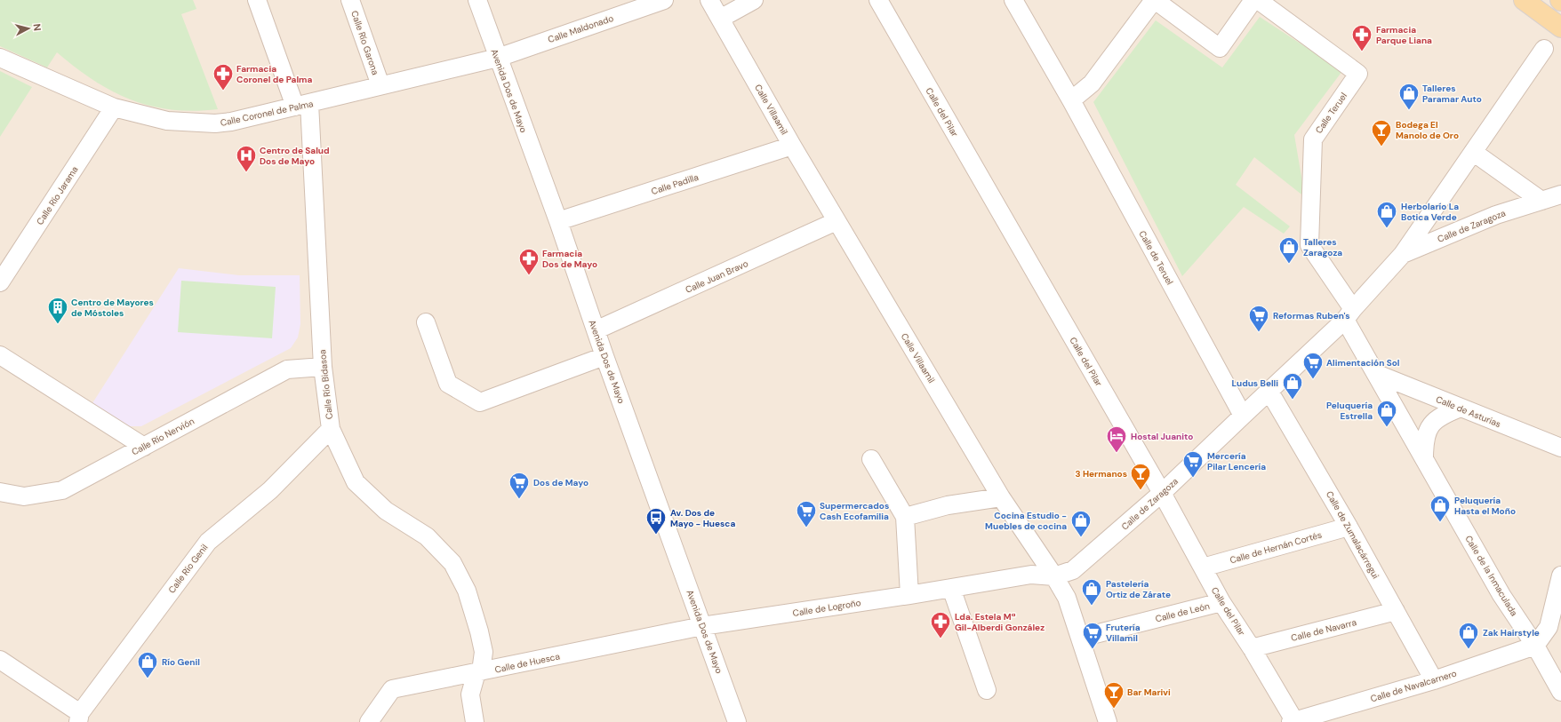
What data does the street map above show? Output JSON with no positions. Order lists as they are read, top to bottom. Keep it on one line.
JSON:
{"streets":{"street":["Calle Maldonado","Calle Río Garona","Avenida Dos de Mayo","Calle Villaamil","Calle del Pilar","Calle Coronel de Palma","Calle Teruel","Calle Padilla","Calle Río Jarama","Calle de Zaragoza","Calle de Teruel","Calle Juan Bravo","Calle Río Bidasoa","Calle de Asturias","Calle Río Nervión","Calle de Zumalacárregui","Calle de Hernán Cortés","Calle Río Genil","Calle de la Inmaculada","Calle de Logroño","Calle de León","Calle de Navarra","Calle de Huesca","Calle de Navalcarnero"]},"crossings":[["Calle Maldonado","Avenida Dos de Mayo"],["Calle Maldonado","Calle Coronel de Palma"],["Calle Río Garona","Calle Coronel de Palma"],["Avenida Dos de Mayo","Calle Coronel de Palma"],["Avenida Dos de Mayo","Calle Padilla"],["Avenida Dos de Mayo","Calle Juan Bravo"],["Avenida Dos de Mayo","Calle de Logroño"],["Avenida Dos de Mayo","Calle de Huesca"],["Calle Villaamil","Calle Padilla"],["Calle Villaamil","Calle de Zaragoza"],["Calle Villaamil","Calle Juan Bravo"],["Calle Villaamil","Calle de Logroño"],["Calle Villaamil","Calle de León"],["Calle del Pilar","Calle de Zaragoza"],["Calle del Pilar","Calle de Hernán Cortés"],["Calle del Pilar","Calle de León"],["Calle del Pilar","Calle de Navarra"],["Calle del Pilar","Calle de Navalcarnero"],["Calle Coronel de Palma","Calle Río Jarama"],["Calle Coronel de Palma","Calle Río Bidasoa"],["Calle Teruel","Calle de Zaragoza"],["Calle Teruel","Calle de la Inmaculada"],["Calle de Zaragoza","Calle de Teruel"],["Calle de Zaragoza","Calle de Zumalacárregui"],["Calle de Zaragoza","Calle de la Inmaculada"],["Calle de Zaragoza","Calle de Logroño"],["Calle Río Bidasoa","Calle Río Nervión"],["Calle Río Bidasoa","Calle Río Genil"],["Calle Río Bidasoa","Calle de Huesca"],["Calle de Asturias","Calle de la Inmaculada"],["Calle de Zumalacárregui","Calle de Hernán Cortés"],["Calle de Zumalacárregui","Calle de Navarra"],["Calle de Zumalacárregui","Calle de Navalcarnero"],["Calle de la Inmaculada","Calle de Navalcarnero"],["Calle de Logroño","Calle de Huesca"]],"places":{"pharmacy":["Farmacia Parque Liana","Farmacia Coronel de Palma","Farmacia Dos de Mayo","Lda. Estela Mª Gil-Alberdi González"],"shop":["Talleres Paramar Auto","Herbolarío La Botica Verde","Talleres Zaragoza","Ludus Belli","Peluquería Estrella","Peluquería Hasta el Moño","Cocina Estudio - Muebles de cocina","Pastelería Ortiz de Zárate","Zak Hairstyle","Río Genil"],"bar":["Bodega El Manolo de Oro","3 Hermanos","Bar Marivi"],"hospital":["Centro de Salud Dos de Mayo"],"building":["Centro de Mayores de Móstoles"],"supermarket":["Reformas Ruben's","Alimentación Sol","Mercería Pilar Lencería","Dos de Mayo","Supermercados Cash Ecofamilia","Frutería Villamil"],"hotel":["Hostal Juanito"],"bus stop":["Av. Dos de Mayo - Huesca"]},"north":"right"}
